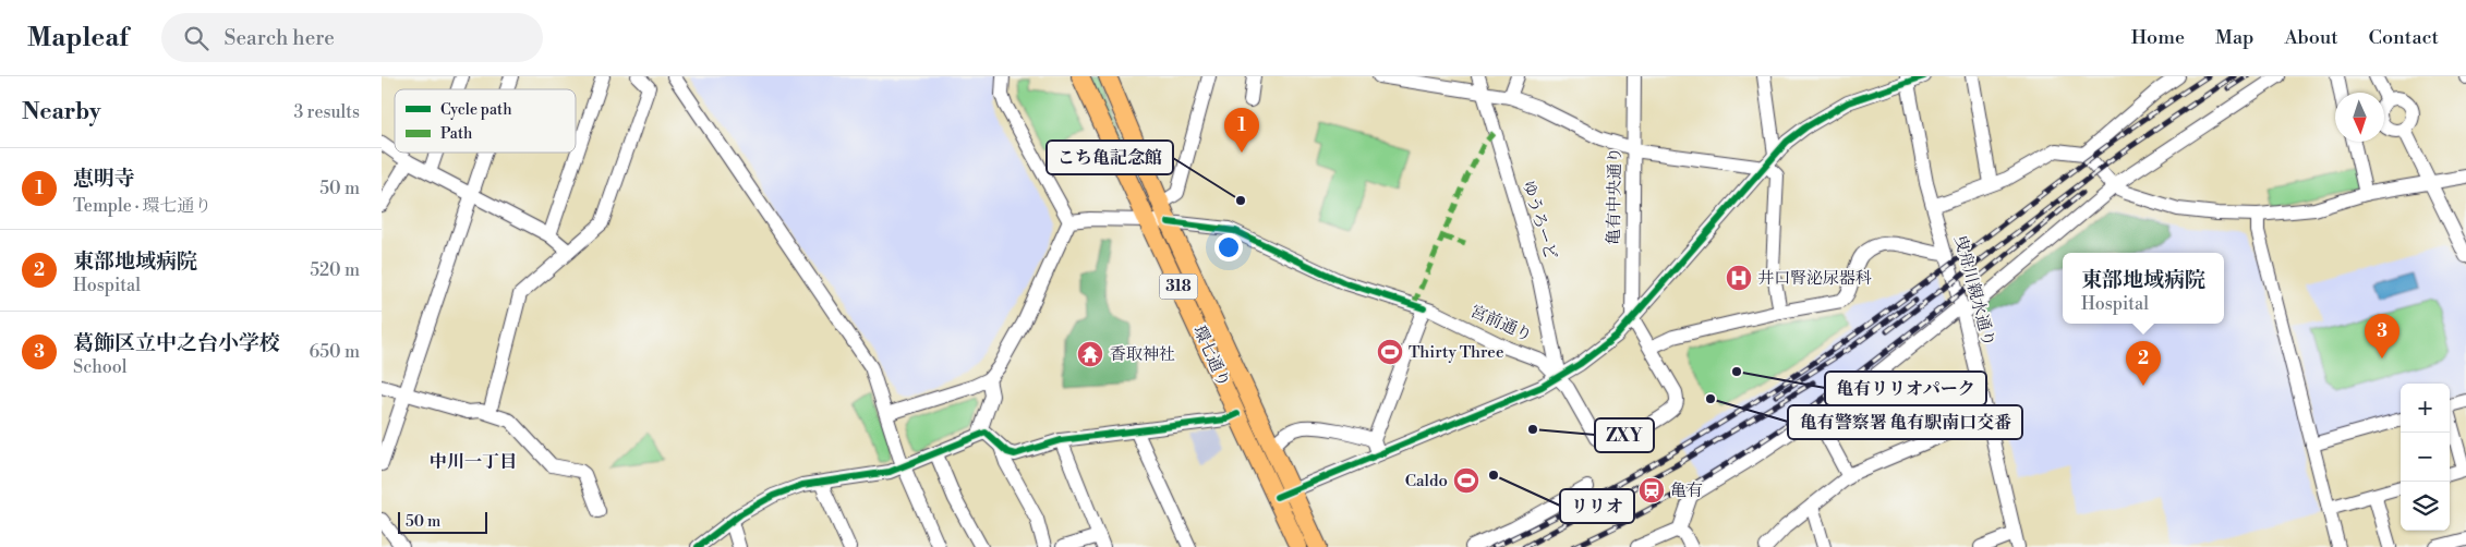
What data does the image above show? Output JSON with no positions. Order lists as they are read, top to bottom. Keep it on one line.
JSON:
{"streets":{"main road":["318","環七通り"],"street":["亀有中央通り","ゆうろーど","曳舟川親水通り","宮前通り"]},"crossings":[["ゆうろーど","宮前通り"],["宮前通り","環七通り"]],"districts":["中川一丁目"],"places":{"other":["こち亀記念館","亀有リリオパーク","亀有警察署 亀有駅南口交番","ZXY","リリオ"],"hospital":["井口腎泌尿器科"],"sports":["Thirty Three","Caldo"],"temple":["香取神社"],"station":["亀有"]},"legend":["Cycle path","Path"],"scale_bar":"50 m","north":"bottom","page":{"header":"Mapleaf","search":"Search here","nav":["Home","Map","About","Contact"],"heading":["Nearby","3 results"],"pins":["1","3","2"],"list":[{"mark":"1","name":"恵明寺","note":"Temple · 環七通り","value":"50 m"},{"mark":"2","name":"東部地域病院","note":"Hospital","value":"520 m"},{"mark":"3","name":"葛飾区立中之台小学校","note":"School","value":"650 m"}],"popup":["東部地域病院","Hospital"],"map_buttons":["+","−"],"scale":"50 m"}}
